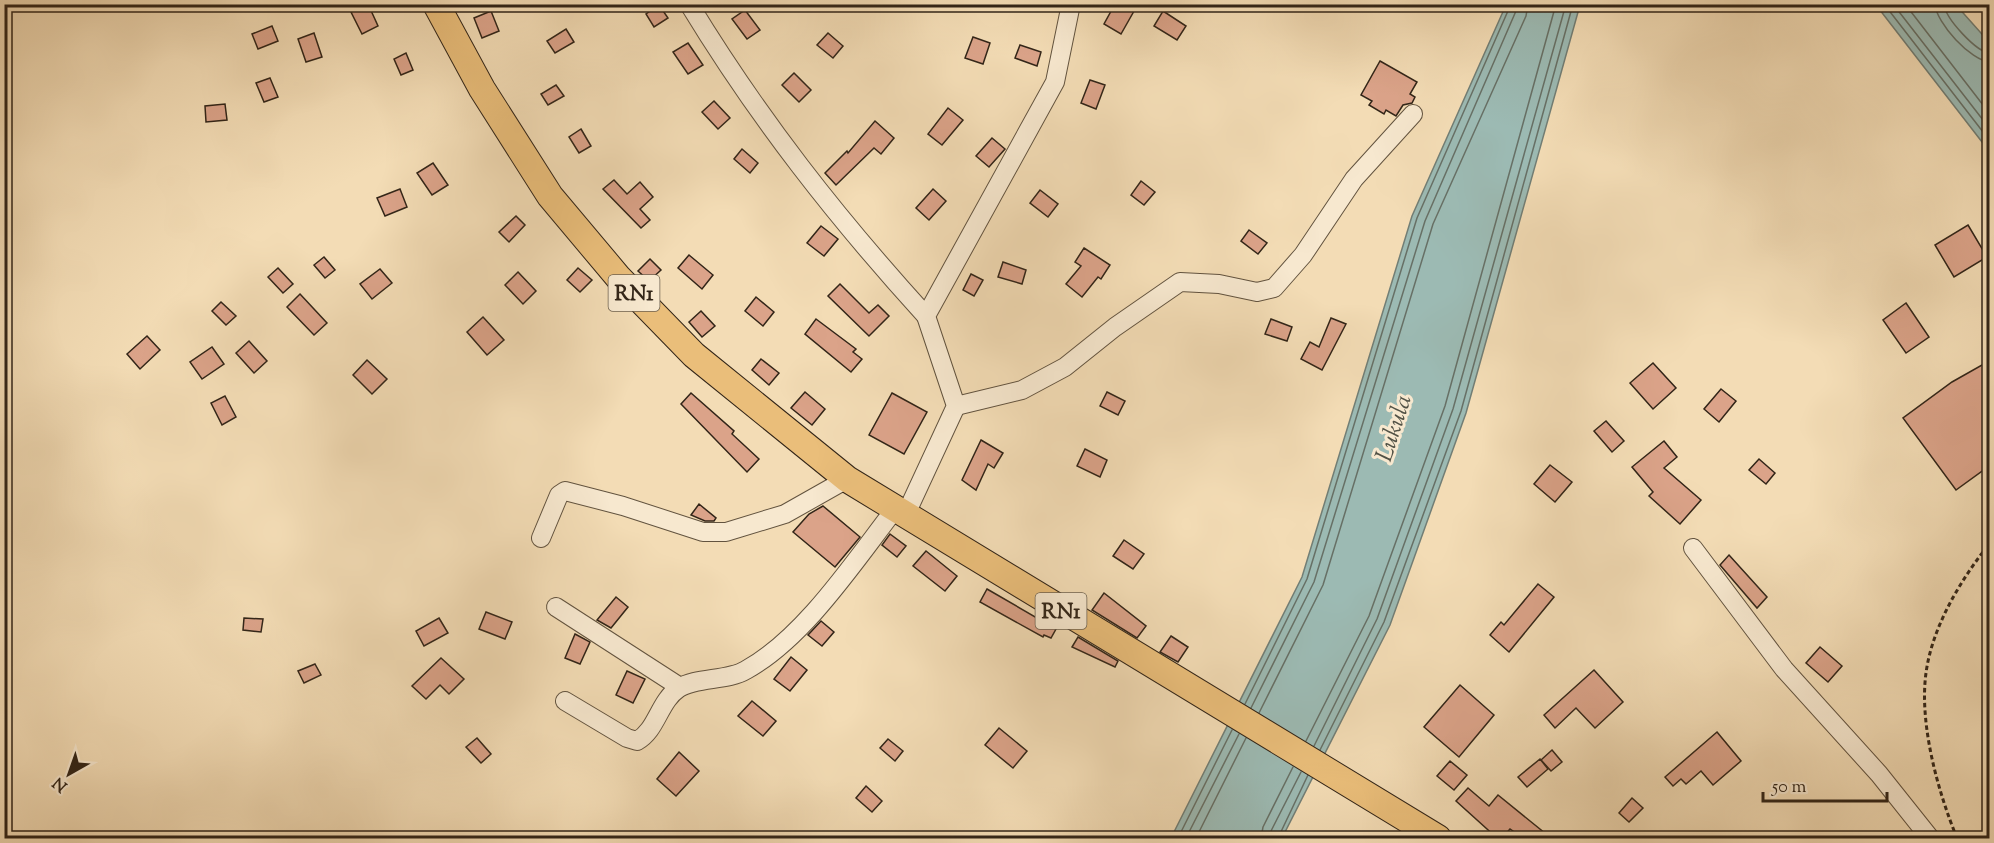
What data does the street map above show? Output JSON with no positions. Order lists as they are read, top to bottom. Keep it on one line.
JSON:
{"streets":{"highway":["RN1"]},"water":["Lukula"],"scale_bar":"50 m","north":"bottom left"}
